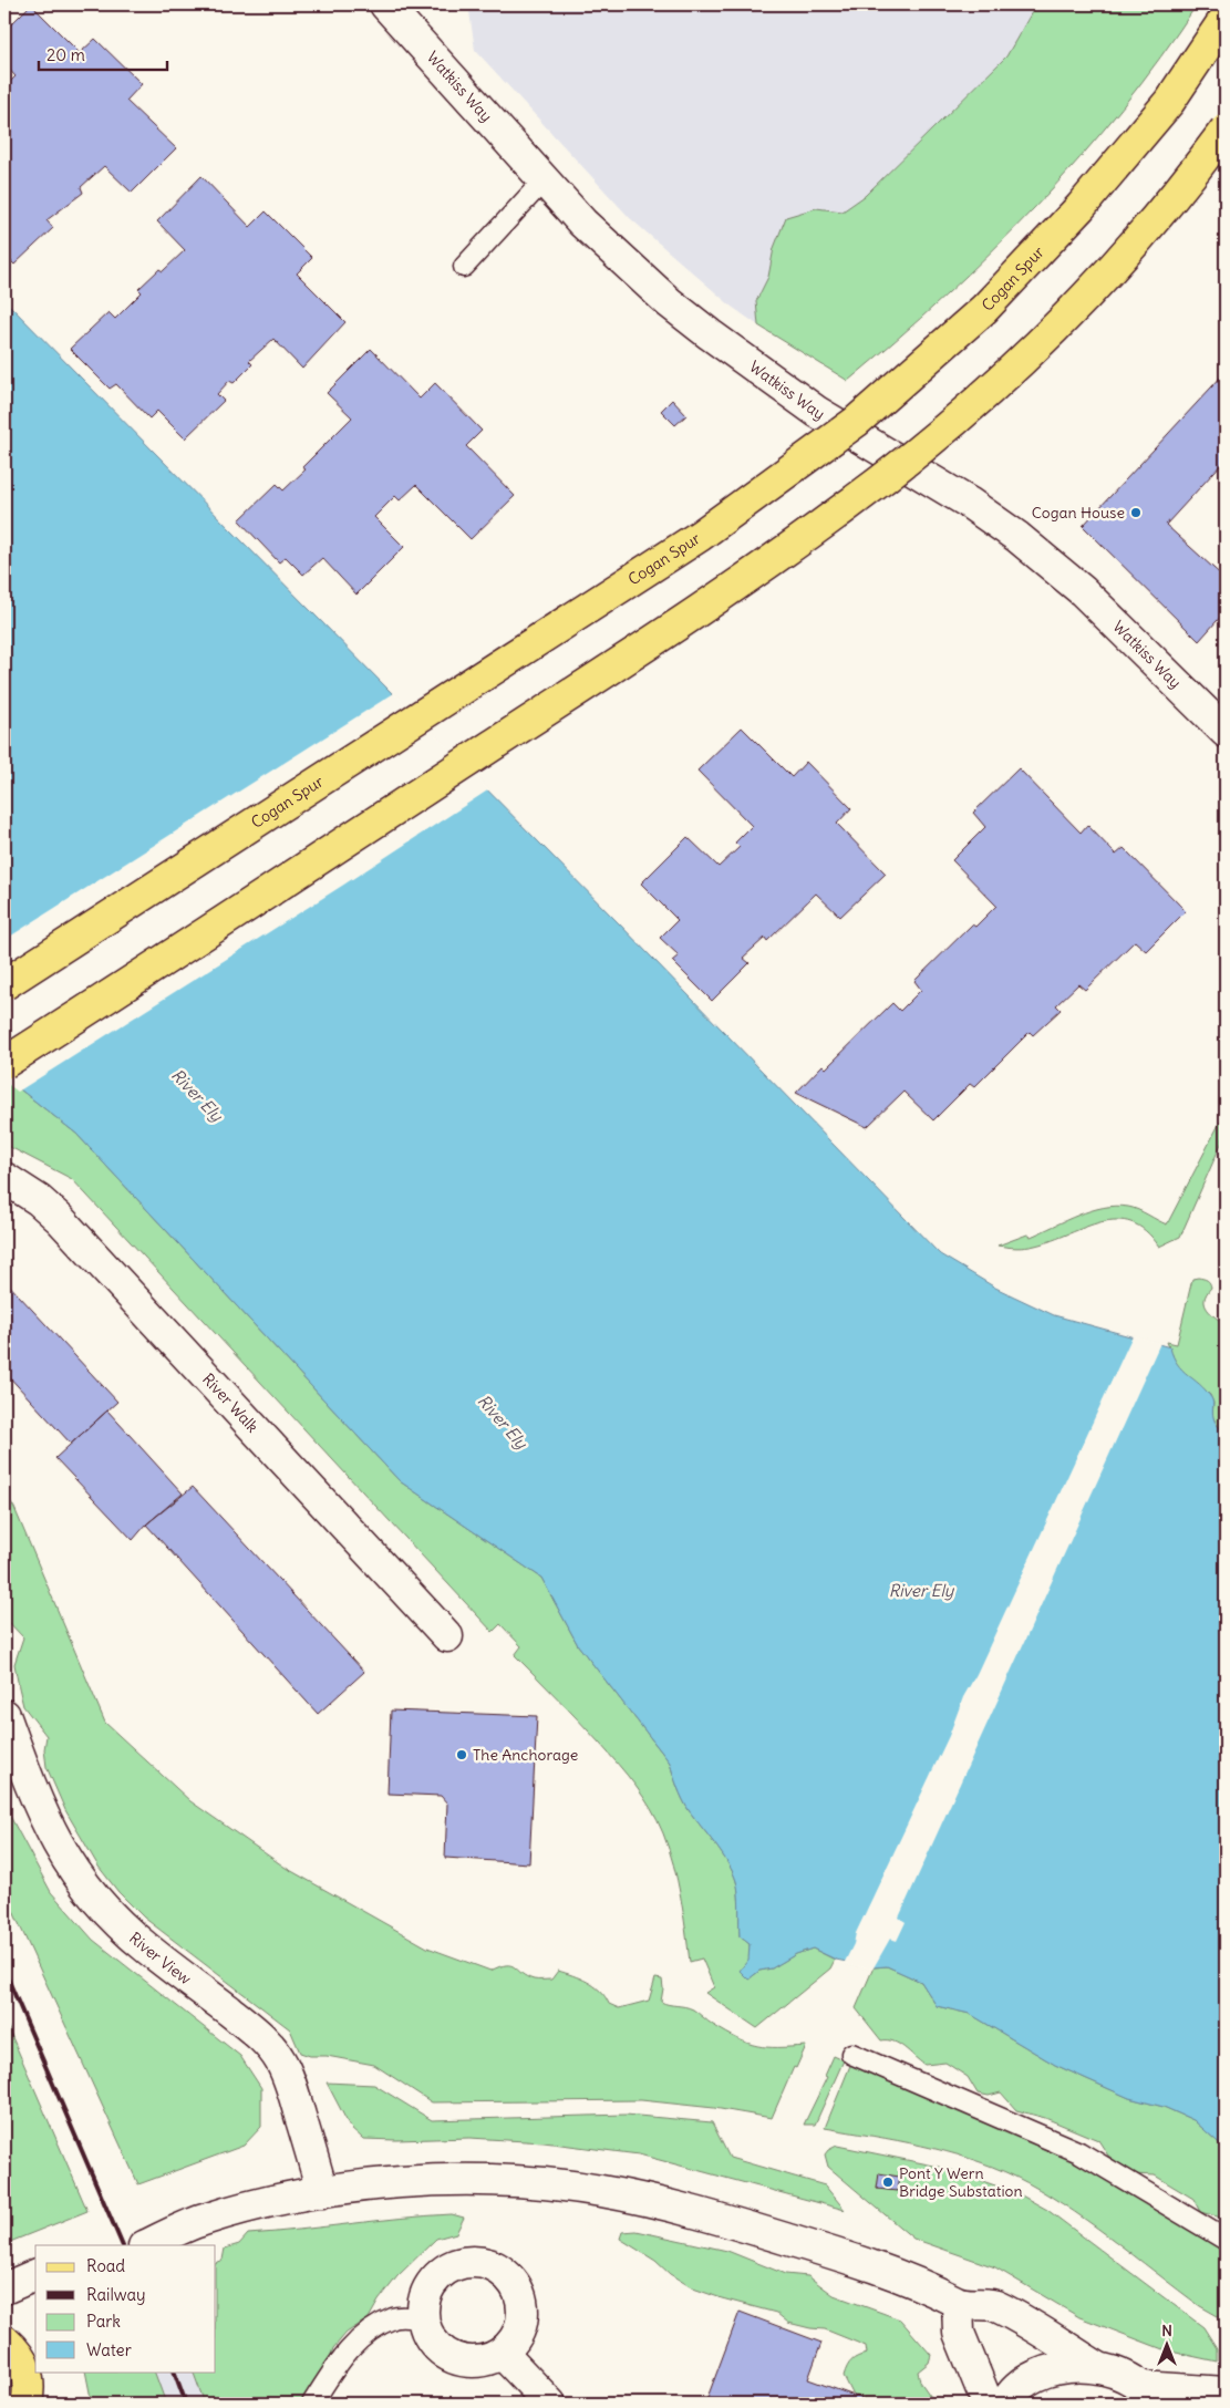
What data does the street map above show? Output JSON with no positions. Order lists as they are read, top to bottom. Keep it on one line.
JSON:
{"streets":{"main road":["Cogan Spur"],"street":["Watkiss Way","River Walk","River View"]},"water":["River Ely"],"places":["Cogan House","The Anchorage","Pont Y Wern Bridge Substation"],"legend":["Road","Railway","Park","Water"],"scale_bar":"20 m","north":"top"}
